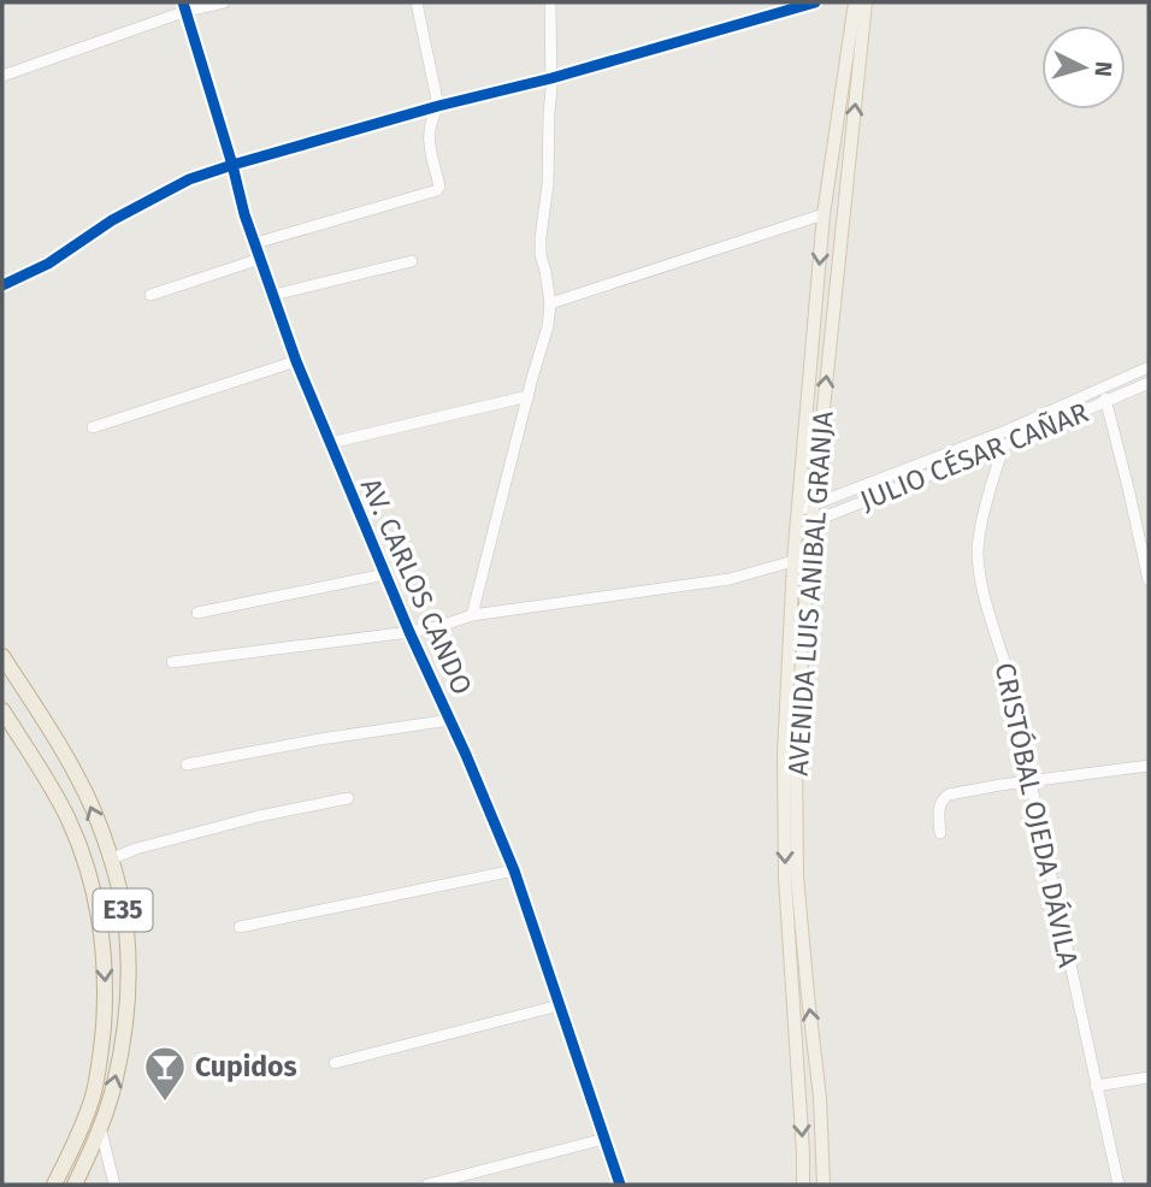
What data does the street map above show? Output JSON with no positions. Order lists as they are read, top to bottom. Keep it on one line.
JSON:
{"streets":{"highway":["E35"],"main road":["AVENIDA LUIS ANIBAL GRANJA"],"street":["JULIO CÉSAR CAÑAR","AV. CARLOS CANDO","CRISTÓBAL OJEDA DÁVILA"]},"crossings":[["JULIO CÉSAR CAÑAR","AVENIDA LUIS ANIBAL GRANJA"],["JULIO CÉSAR CAÑAR","CRISTÓBAL OJEDA DÁVILA"]],"places":{"bar":["Cupidos"]},"north":"right"}
